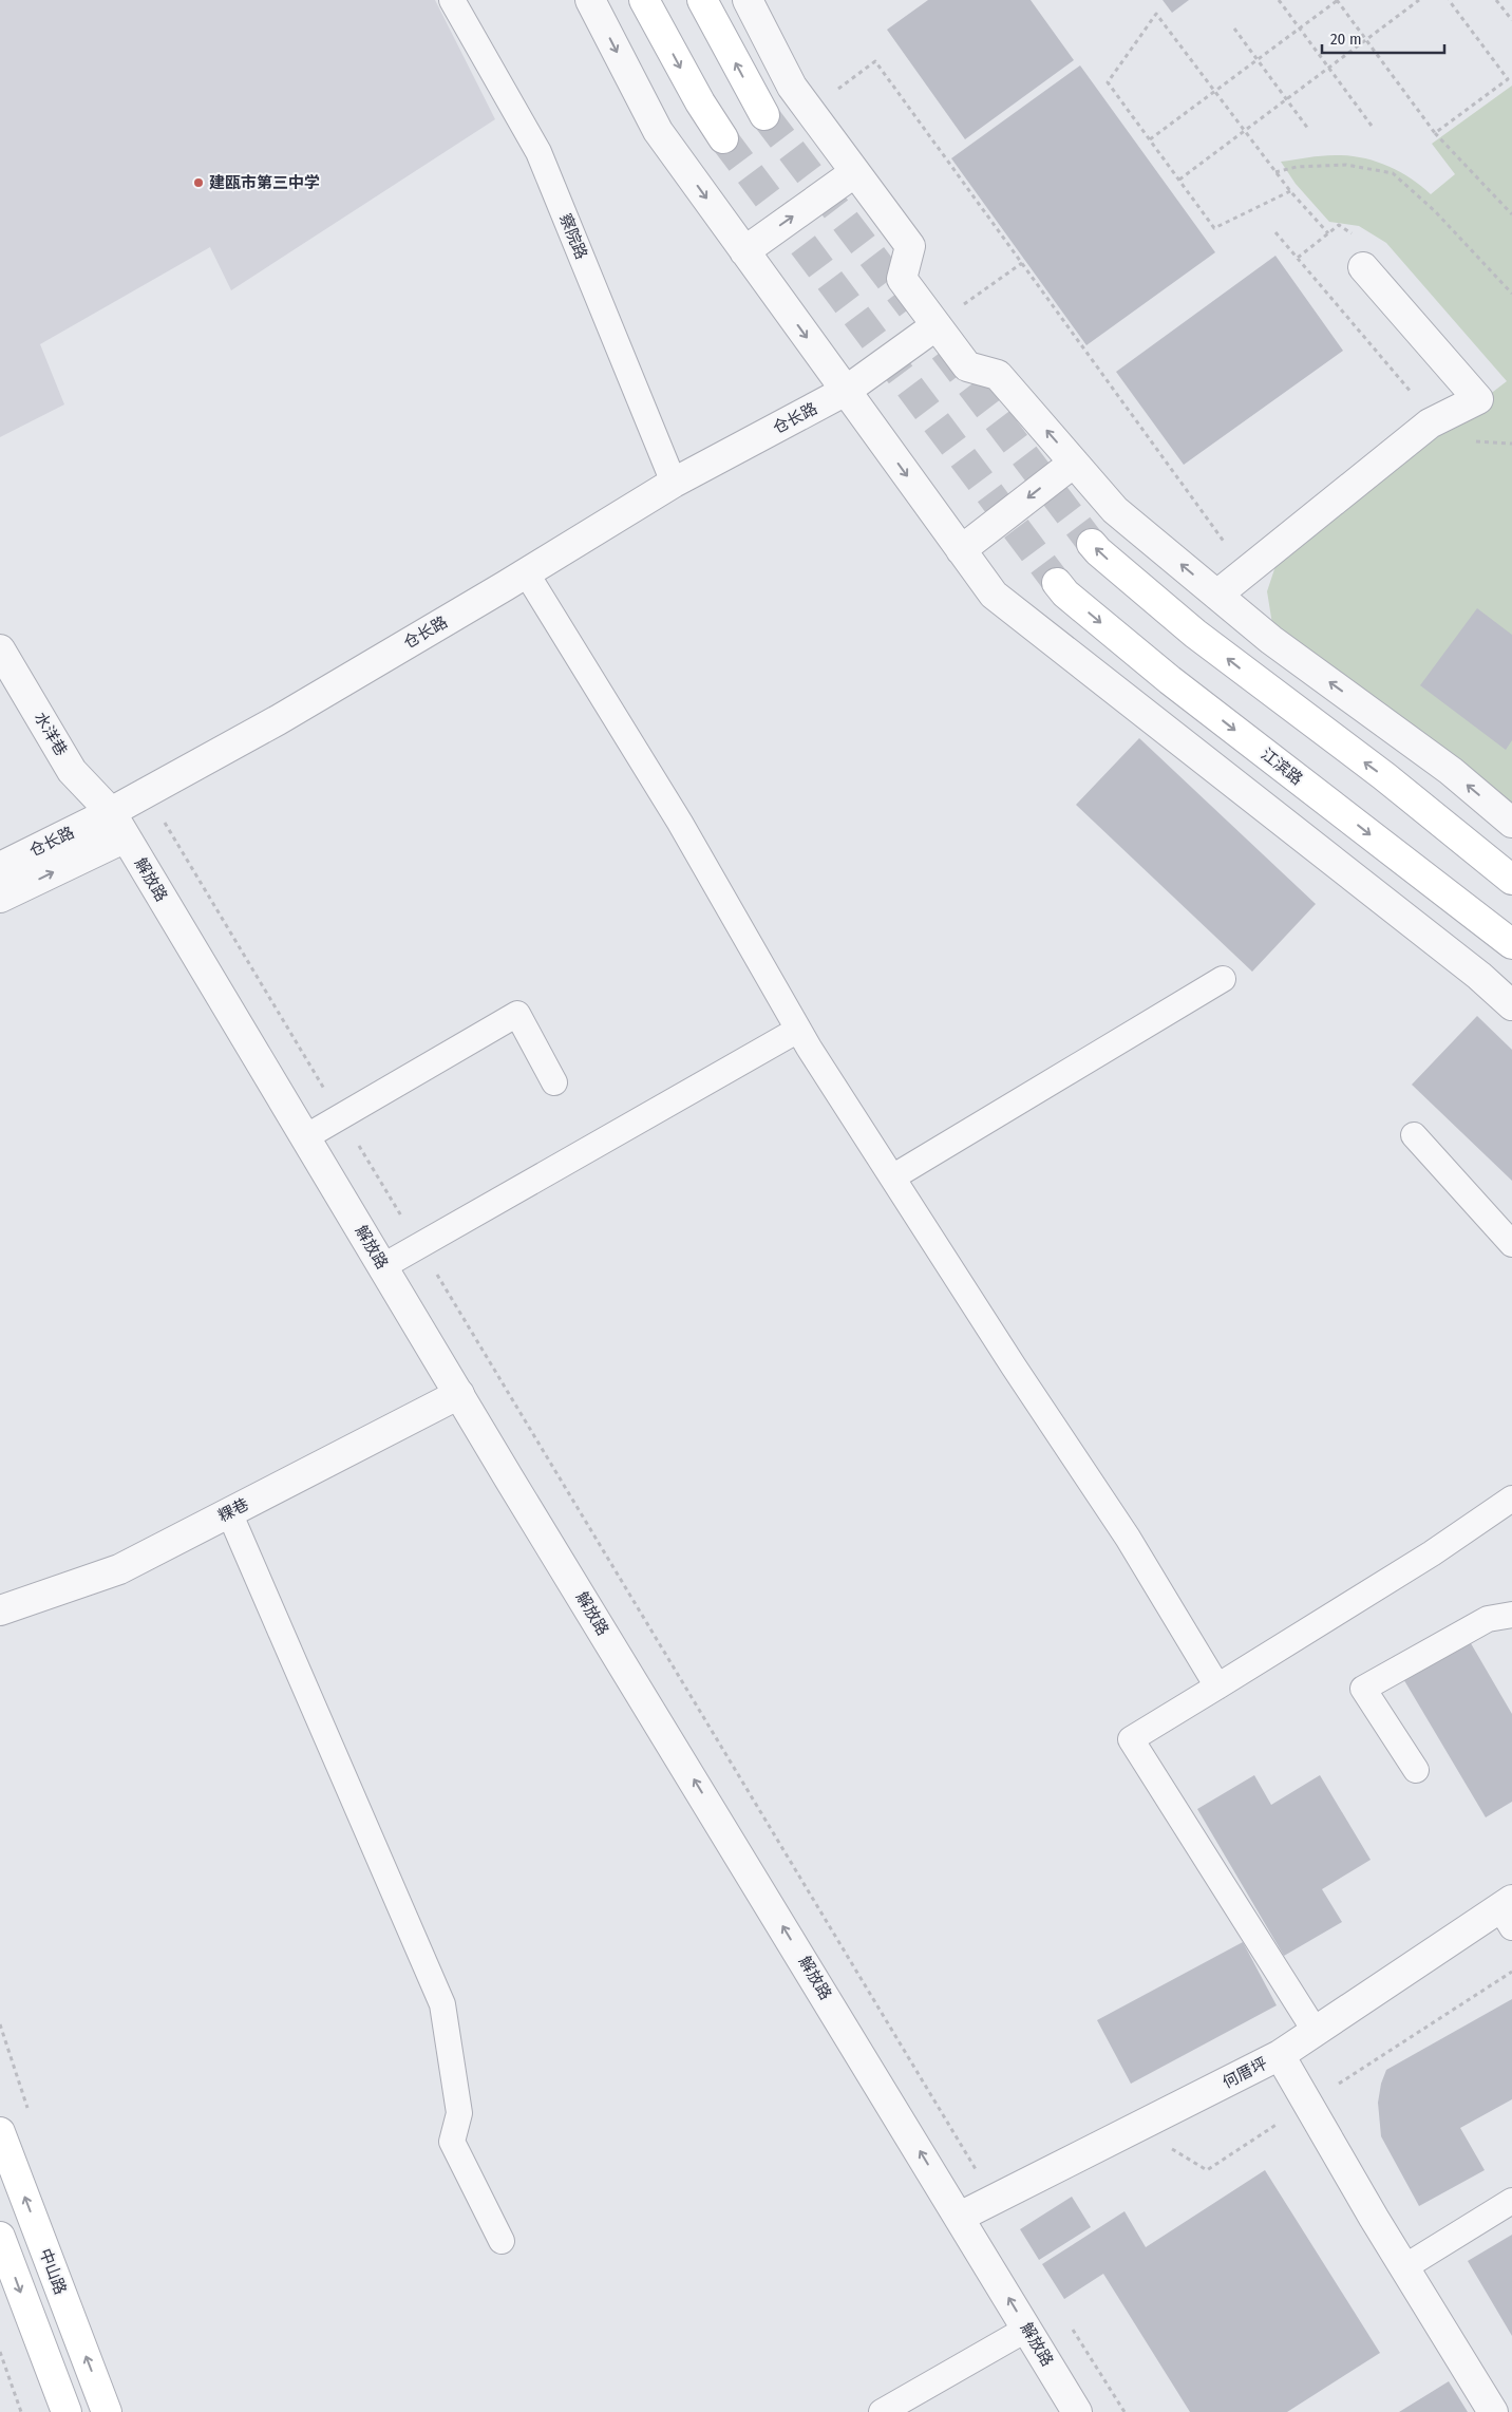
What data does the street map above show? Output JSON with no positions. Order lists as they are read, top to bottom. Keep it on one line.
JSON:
{"streets":{"main road":["江滨路","中山路"],"street":["仓长路","水洋巷","解放路","粿巷","何厝坪"],"lane":["察院路"]},"crossings":[["察院路","仓长路"],["仓长路","水洋巷"],["仓长路","解放路"],["水洋巷","解放路"],["解放路","粿巷"],["解放路","何厝坪"]],"one_way":["解放路"],"places":["建瓯市第三中学"],"scale_bar":"20 m"}
